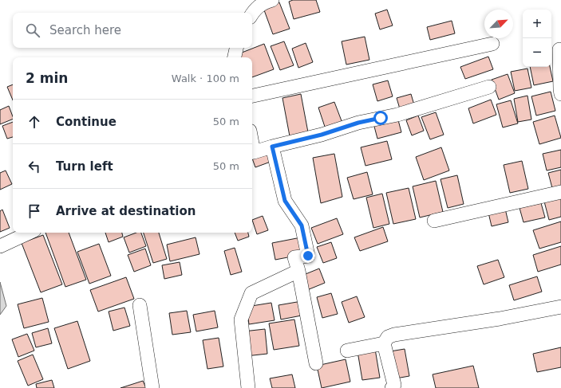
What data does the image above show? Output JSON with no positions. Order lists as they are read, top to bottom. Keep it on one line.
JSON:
{"north":"top right","page":{"map_buttons":["+","−"],"search":"Search here","heading":["2 min","Walk · 100 m"],"list":[["Continue","50 m"],["Turn left","50 m"],"Arrive at destination"]}}
